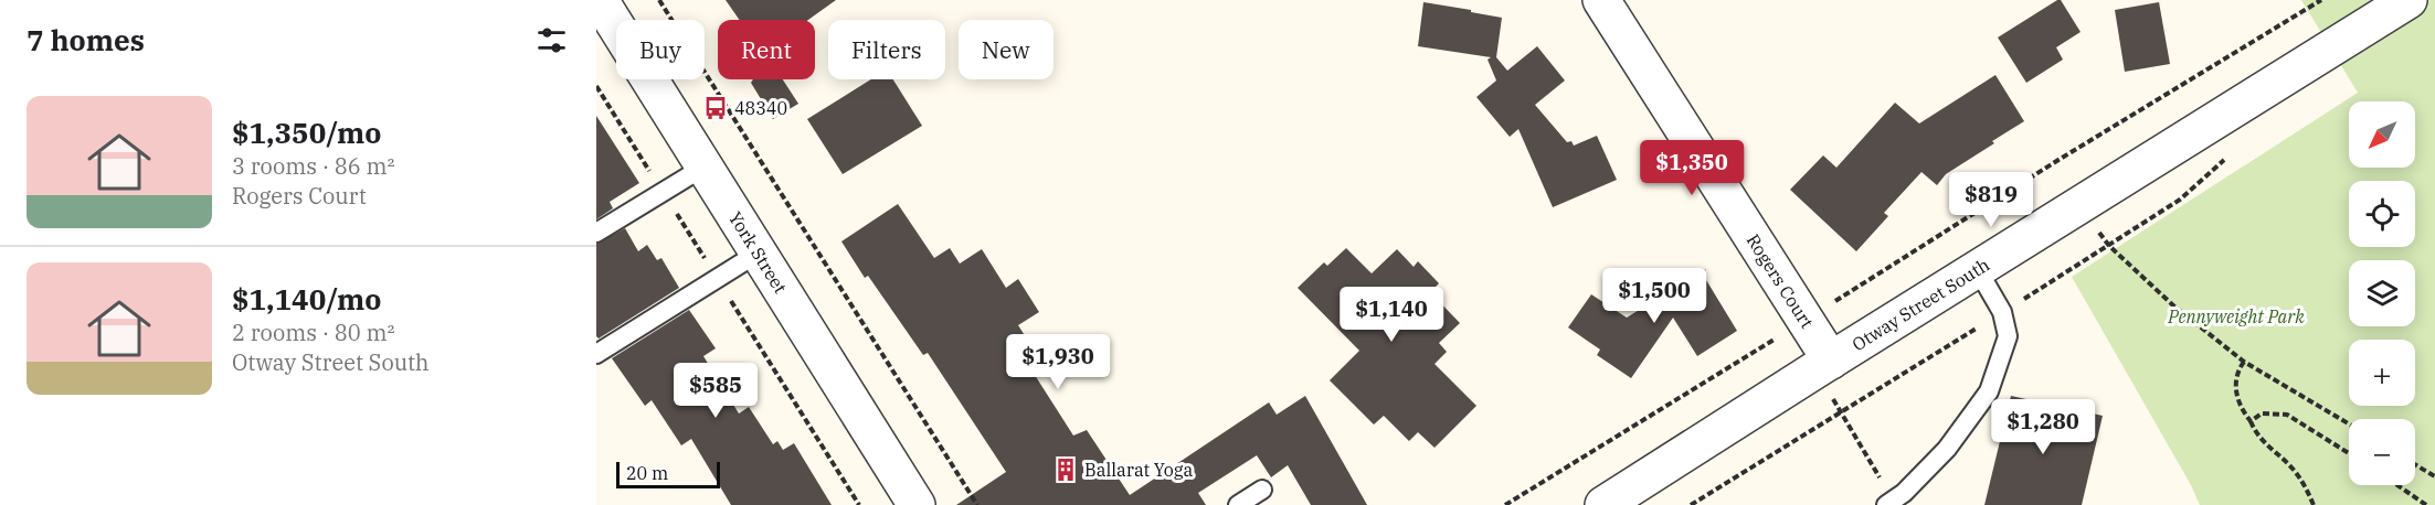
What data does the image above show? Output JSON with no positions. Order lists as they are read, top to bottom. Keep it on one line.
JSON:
{"streets":{"street":["York Street","Rogers Court","Otway Street South"]},"crossings":[["Rogers Court","Otway Street South"]],"parks":["Pennyweight Park"],"places":{"bus stop":["48340"],"building":["Ballarat Yoga"]},"scale_bar":"20 m","north":"bottom left","page":{"heading":"7 homes","chip":["Buy","Rent","Filters","New"],"list":[{"name":"$1,350/mo","note":"3 rooms · 86 m² · Rogers Court"},{"name":"$1,140/mo","note":"2 rooms · 80 m² · Otway Street South"}],"map_buttons":["+","−"],"price":["$1,350","$819","$1,500","$1,140","$1,930","$585","$1,280"],"scale":"20 m"}}
